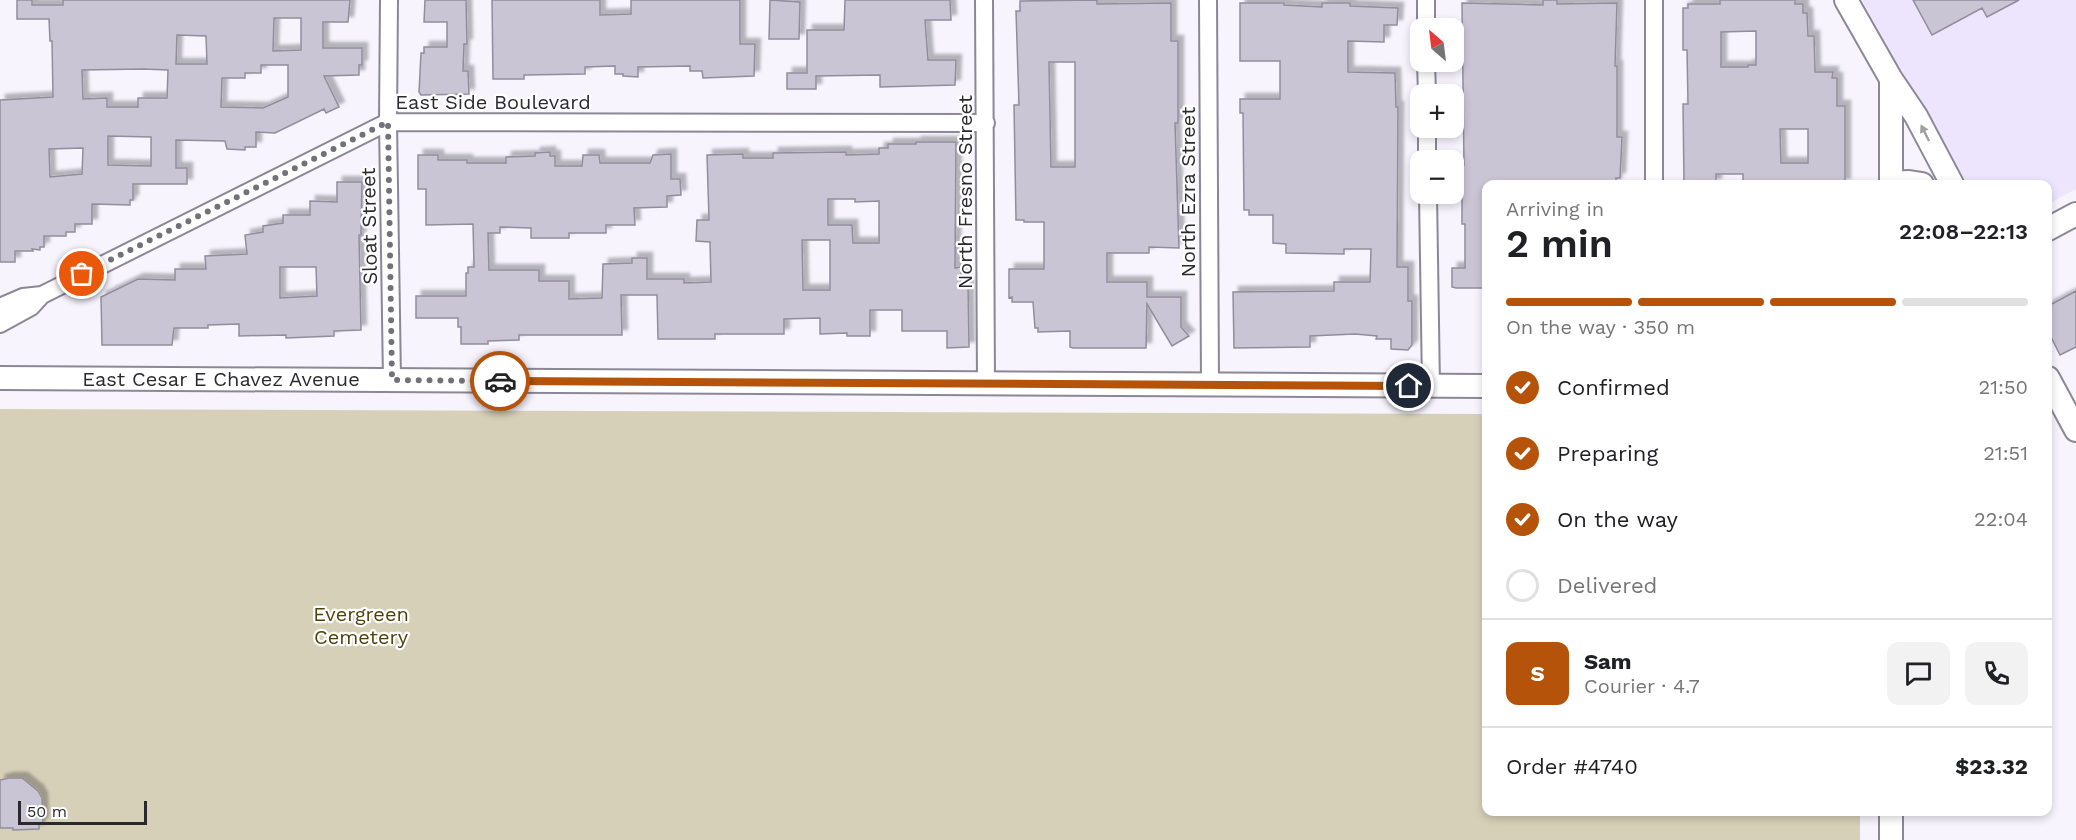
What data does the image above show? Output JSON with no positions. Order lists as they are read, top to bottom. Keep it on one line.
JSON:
{"streets":{"main road":["East Cesar E Chavez Avenue"],"street":["East Side Boulevard","North Fresno Street","North Ezra Street","Sloat Street"]},"crossings":[["East Side Boulevard","North Fresno Street"],["East Side Boulevard","Sloat Street"],["North Fresno Street","East Cesar E Chavez Avenue"],["North Ezra Street","East Cesar E Chavez Avenue"],["Sloat Street","East Cesar E Chavez Avenue"]],"parks":["Evergreen Cemetery"],"scale_bar":"50 m","north":"top left","page":{"map_buttons":["+","−"],"heading":["2 min","Arriving in","22:08–22:13"],"panel":["Sam","Courier · 4.7","Order #4740","$23.32"],"bar":"On the way · 350 m","list":[["Confirmed","21:50"],["Preparing","21:51"],["On the way","22:04"],"Delivered"],"round":"S","scale":"50 m"}}
